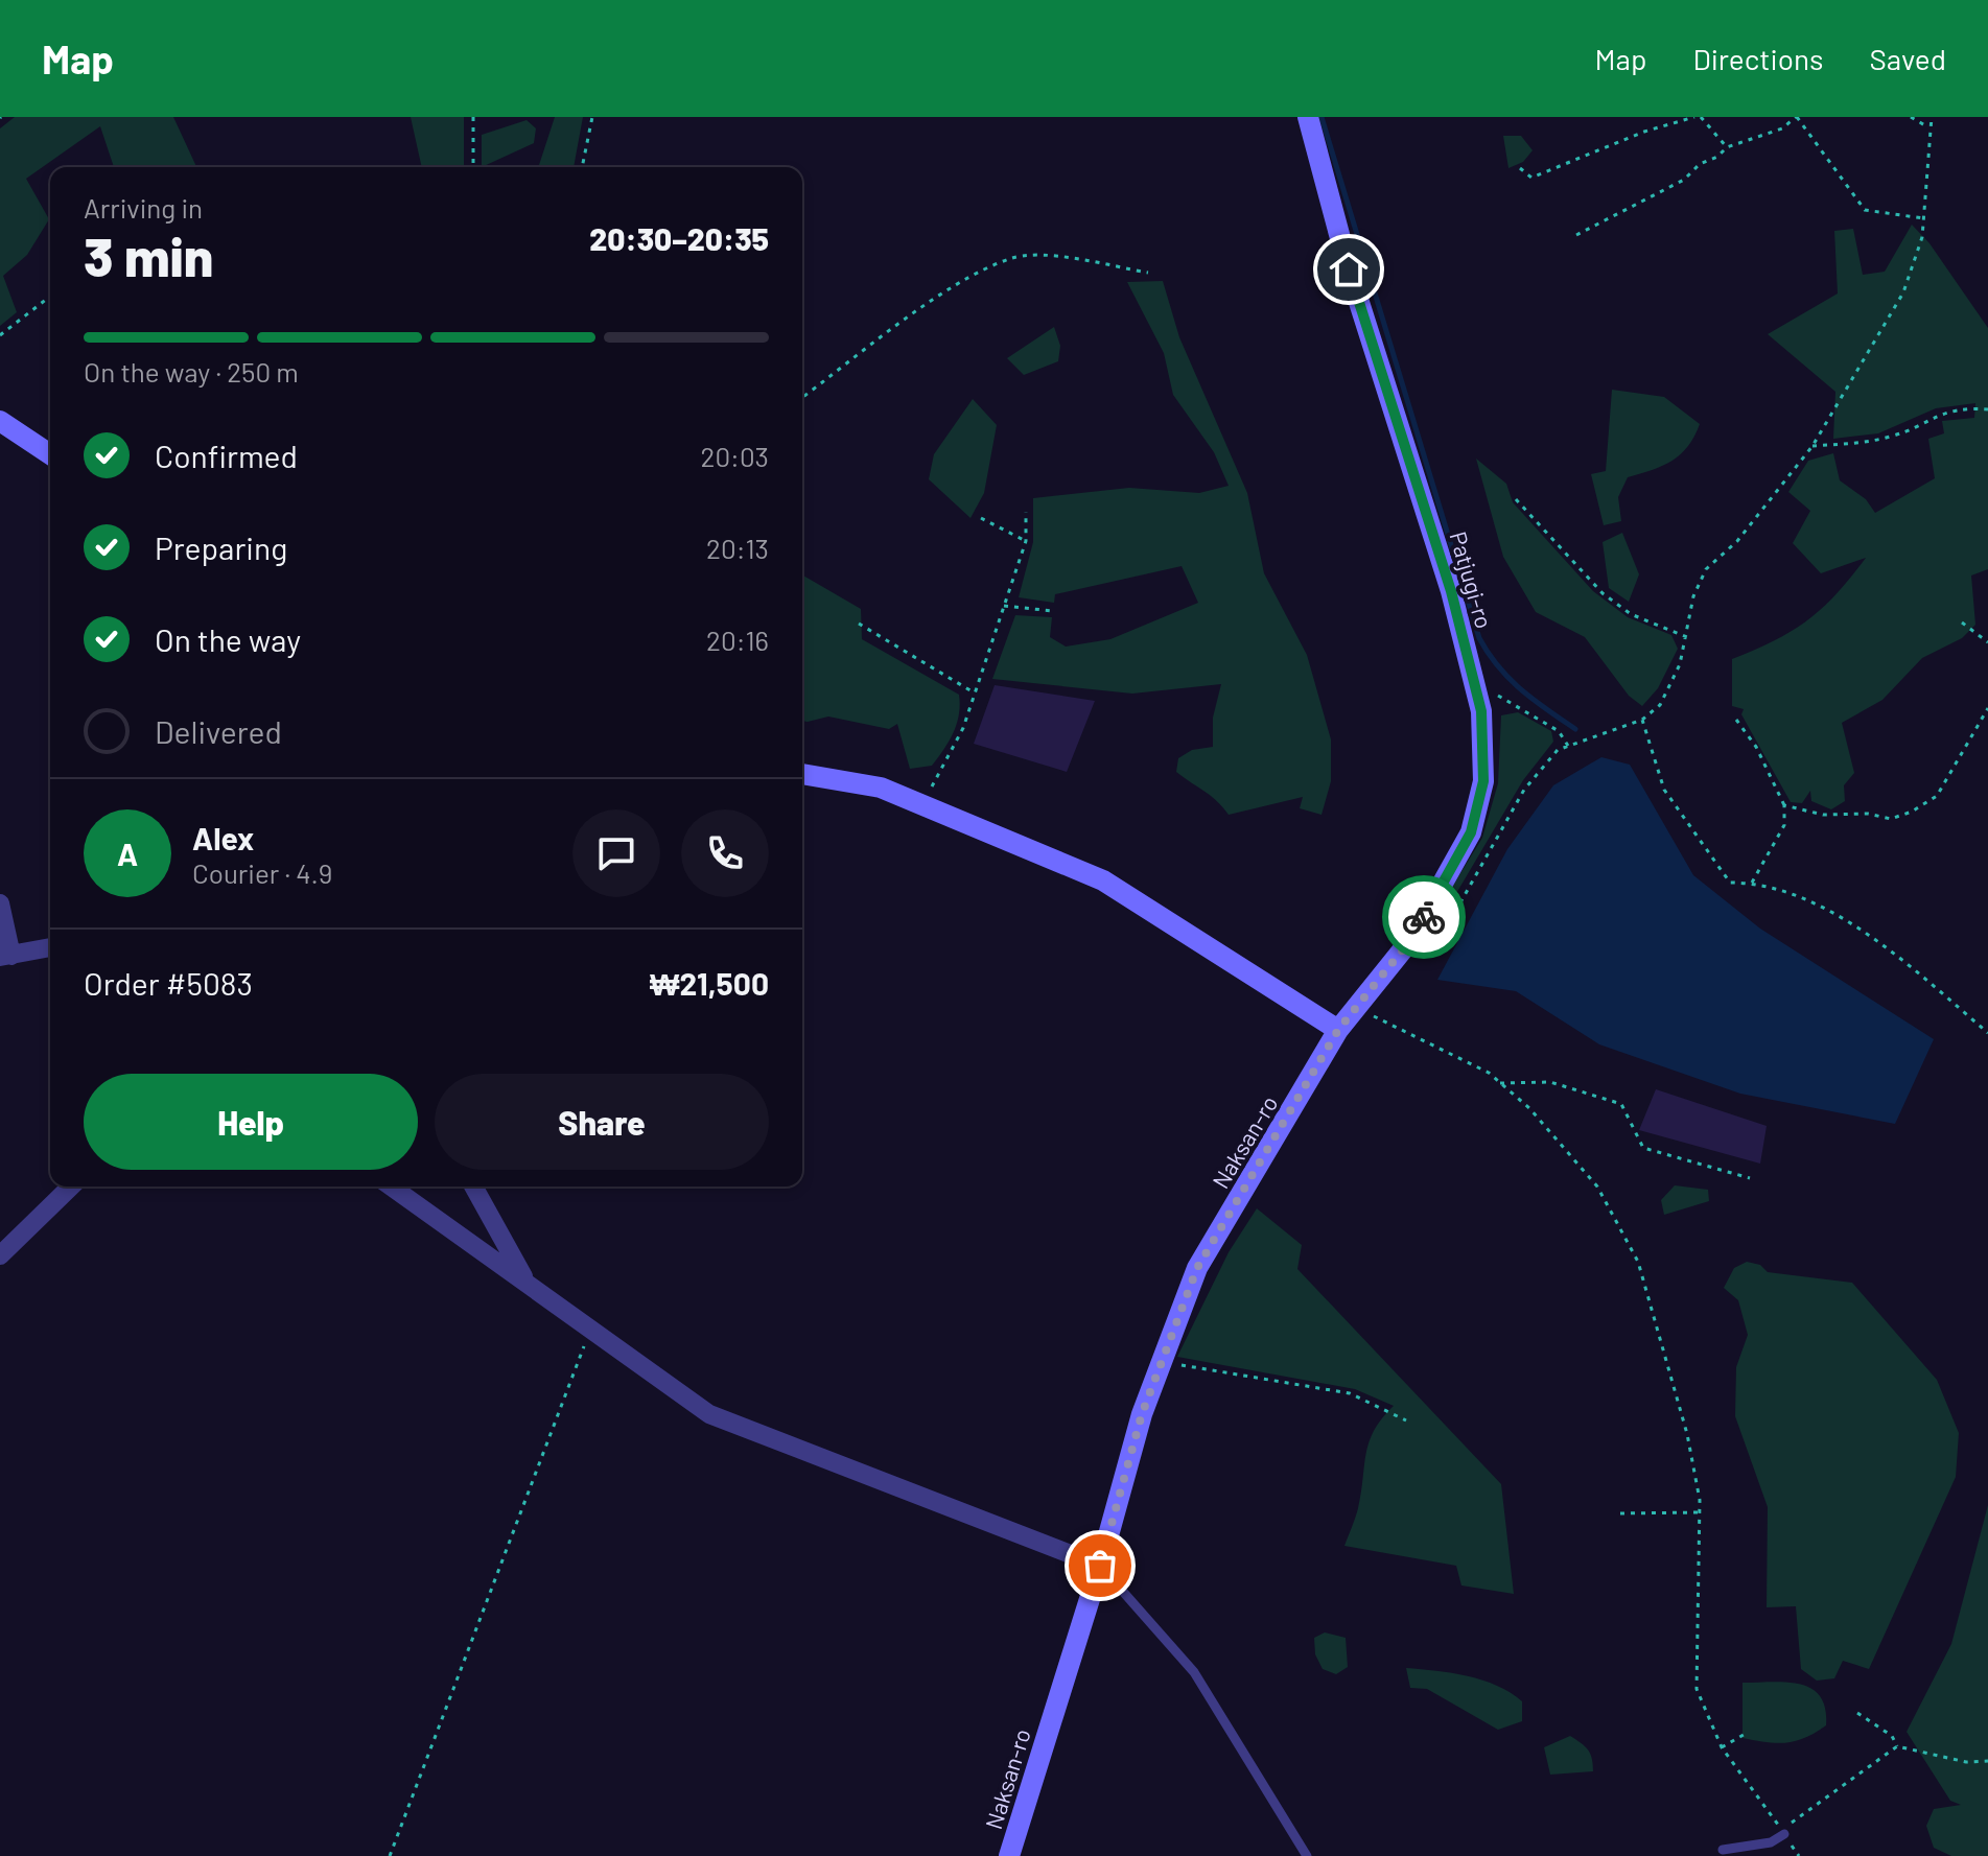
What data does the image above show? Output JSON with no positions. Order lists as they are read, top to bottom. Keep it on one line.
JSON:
{"streets":{"street":["Patjugi-ro","Naksan-ro"]},"crossings":[["Patjugi-ro","Naksan-ro"]],"page":{"header":"Map","nav":["Map","Directions","Saved"],"heading":["3 min","Arriving in","20:30–20:35"],"panel":["Alex","Courier · 4.9","Order #5083","₩21,500"],"bar":"On the way · 250 m","list":[["Confirmed","20:03"],["Preparing","20:13"],["On the way","20:16"],"Delivered"],"round":"A","buttons":["Help","Share"]}}
